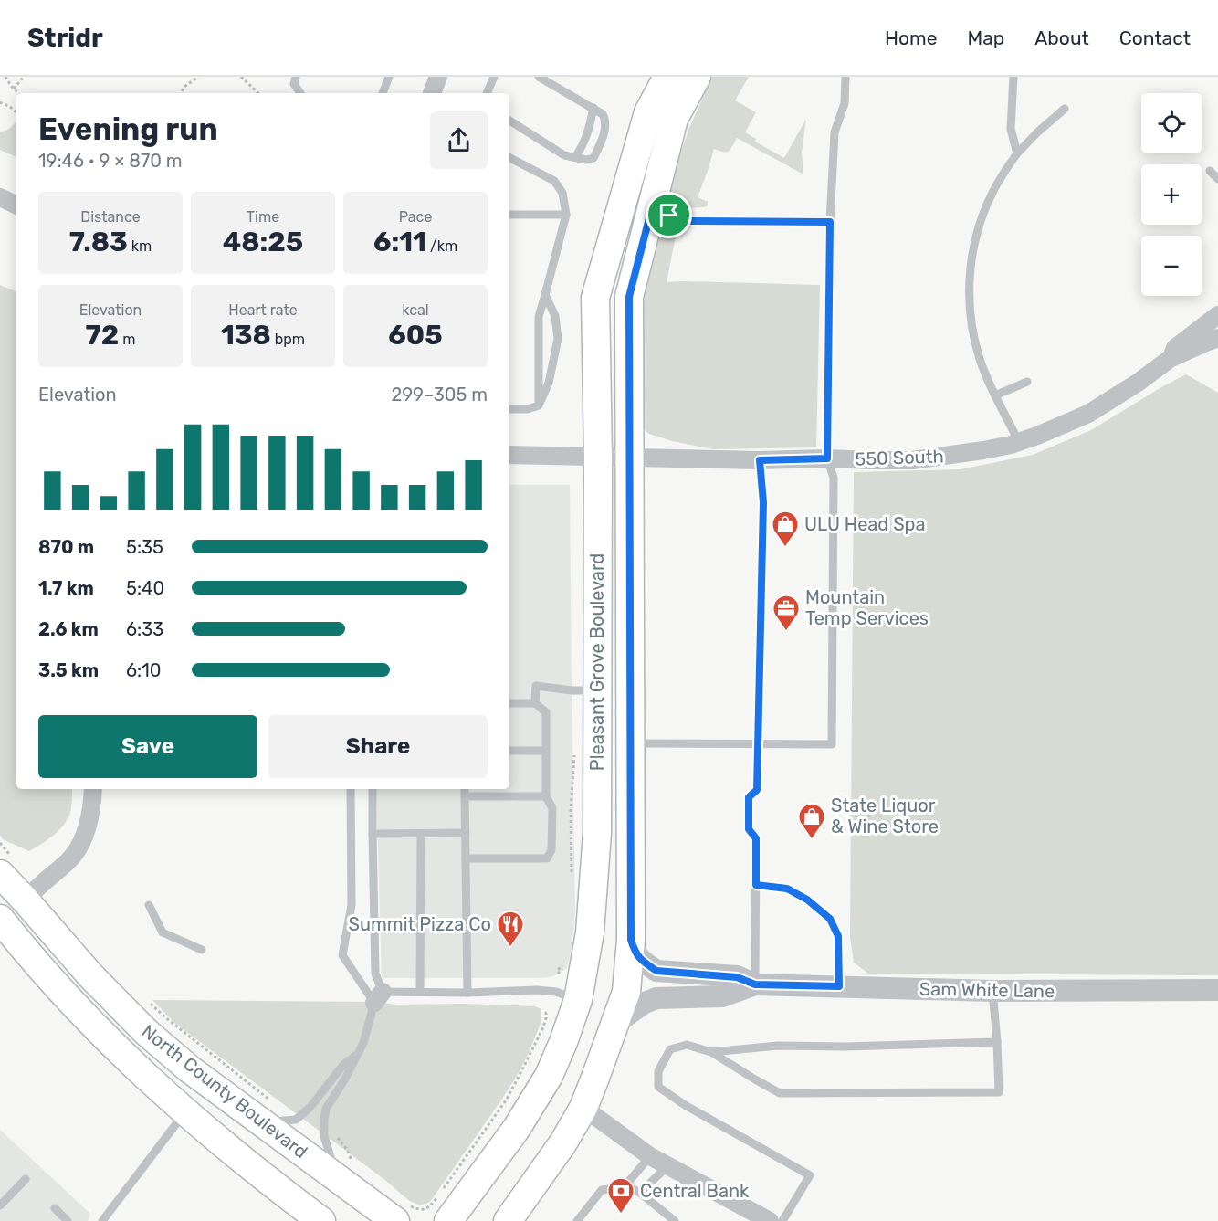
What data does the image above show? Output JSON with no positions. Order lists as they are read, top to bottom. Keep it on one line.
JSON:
{"streets":{"main road":["Pleasant Grove Boulevard","North County Boulevard"],"street":["550 South","Sam White Lane"]},"crossings":[["550 South","Pleasant Grove Boulevard"],["Pleasant Grove Boulevard","Sam White Lane"]],"places":{"shop":["ULU Head Spa","State Liquor & Wine Store"],"office":["Mountain Temp Services"],"restaurant":["Summit Pizza Co"],"bank":["Central Bank"]},"page":{"header":"Stridr","nav":["Home","Map","About","Contact"],"map_buttons":["+","−"],"heading":["Evening run","19:46 · 9 × 870 m"],"stats":[["Distance","7.83 km"],["Time","48:25"],["Pace","6:11 /km"],["Elevation","72 m"],["Heart rate","138 bpm"],["kcal","605"]],"chart":["Elevation","299–305 m"],"list":[{"name":"870 m","note":"5:35"},{"name":"1.7 km","note":"5:40"},{"name":"2.6 km","note":"6:33"},{"name":"3.5 km","note":"6:10"}],"buttons":["Save","Share"]}}
